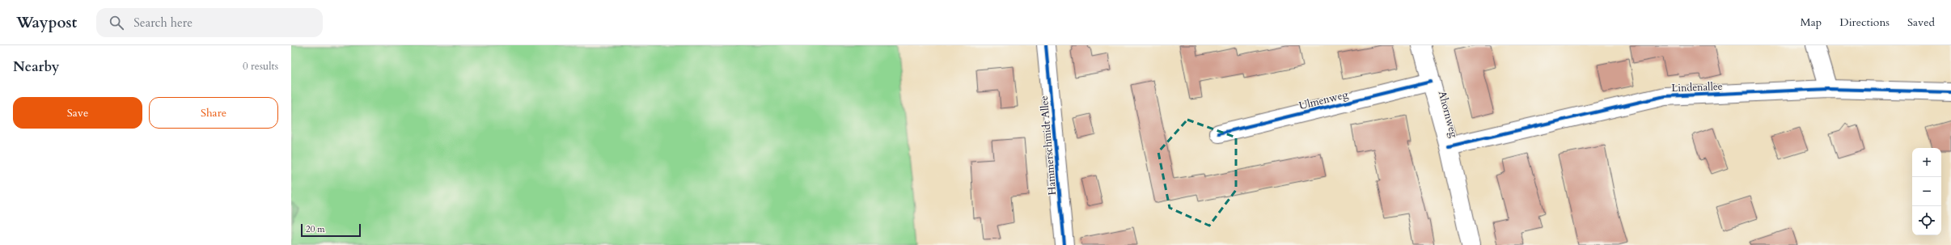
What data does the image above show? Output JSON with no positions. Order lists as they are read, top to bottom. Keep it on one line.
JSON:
{"streets":{"street":["Lindenallee","Ulmenweg","Ahornweg","Hammerschmidt Allee"]},"crossings":[["Lindenallee","Ahornweg"],["Ulmenweg","Ahornweg"]],"scale_bar":"20 m","page":{"header":"Waypost","search":"Search here","nav":["Map","Directions","Saved"],"heading":["Nearby","0 results"],"buttons":["Save","Share"],"map_buttons":["+","−"],"scale":"20 m"}}
